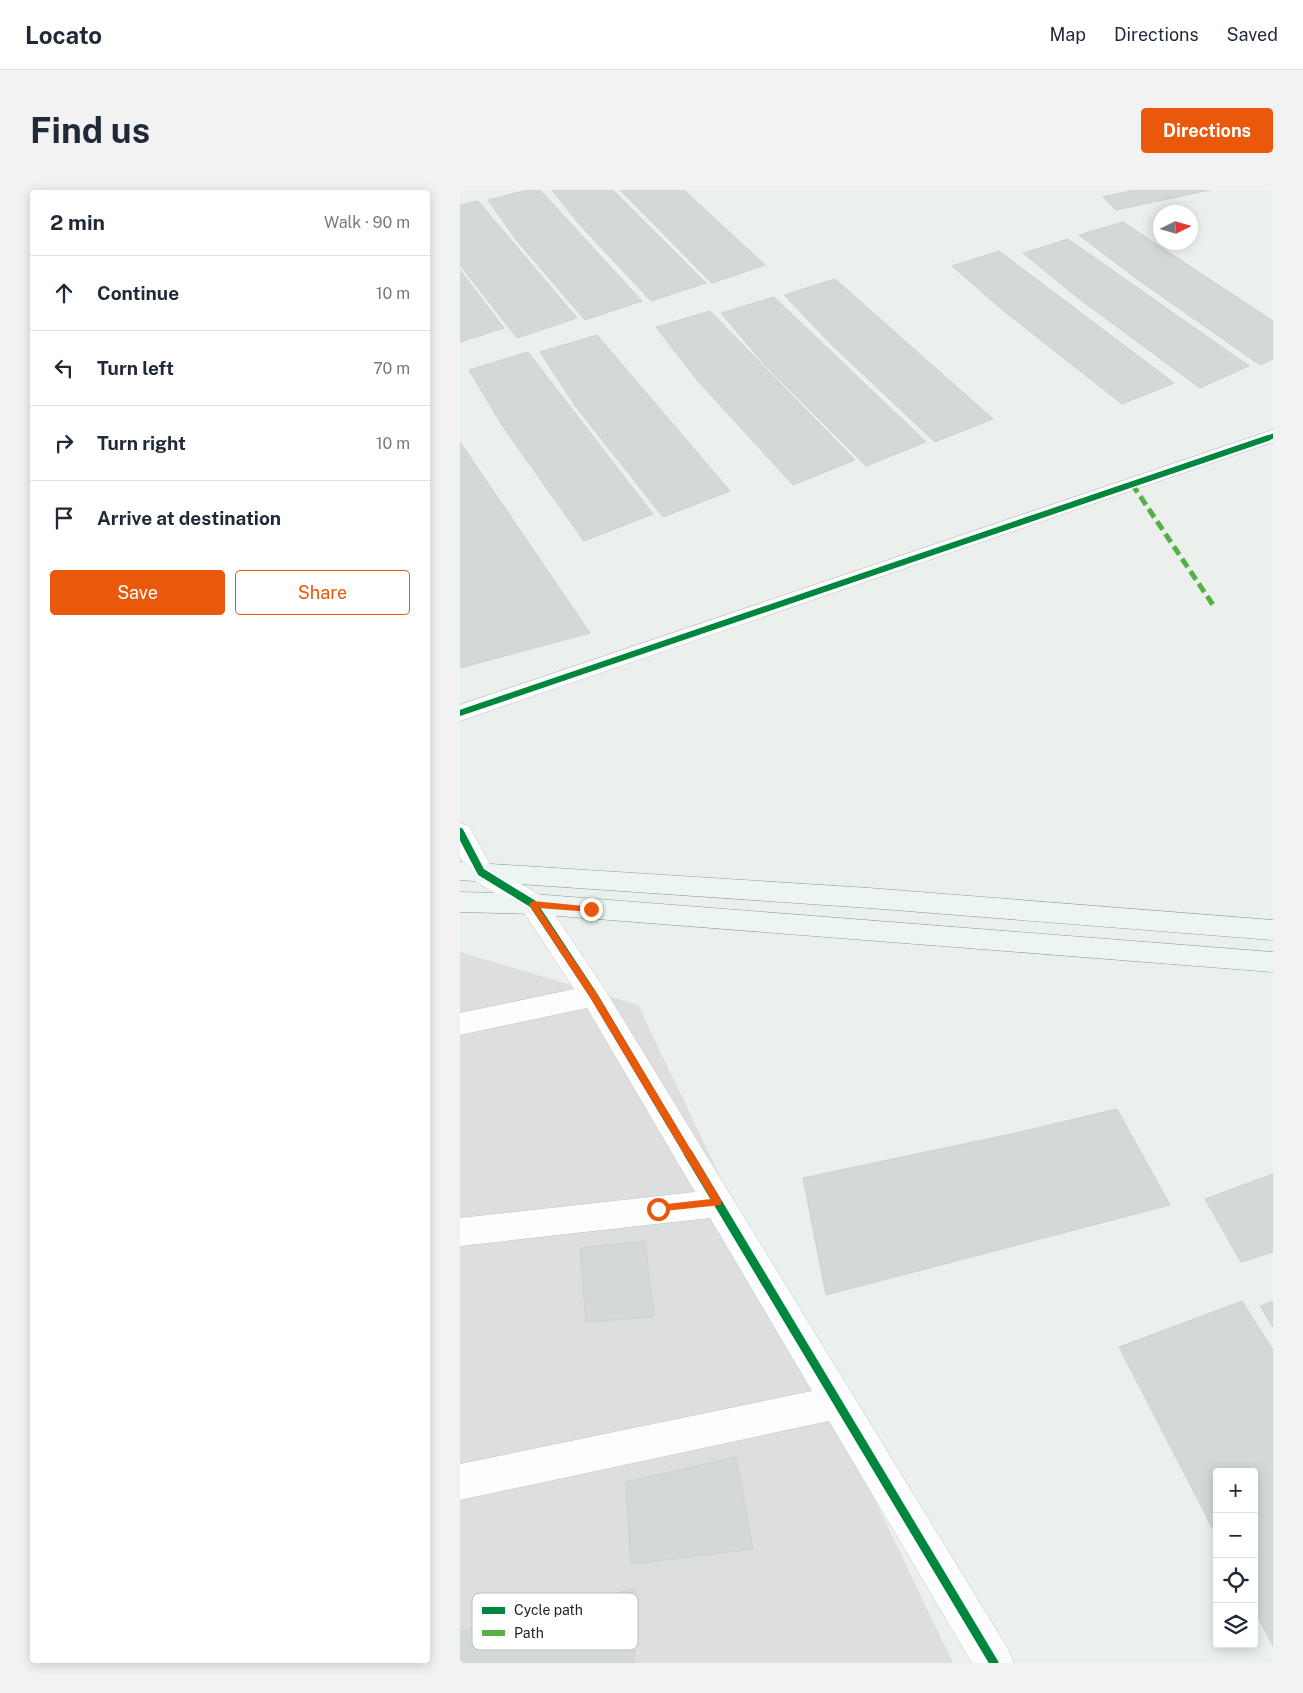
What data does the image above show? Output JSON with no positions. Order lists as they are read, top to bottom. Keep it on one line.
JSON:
{"legend":["Cycle path","Path"],"north":"right","page":{"header":"Locato","nav":["Map","Directions","Saved"],"buttons":["Directions",["Save","Share"]],"title":"Find us","heading":["2 min","Walk · 90 m"],"list":[["Continue","10 m"],["Turn left","70 m"],["Turn right","10 m"],"Arrive at destination"],"map_buttons":["+","−"]}}
